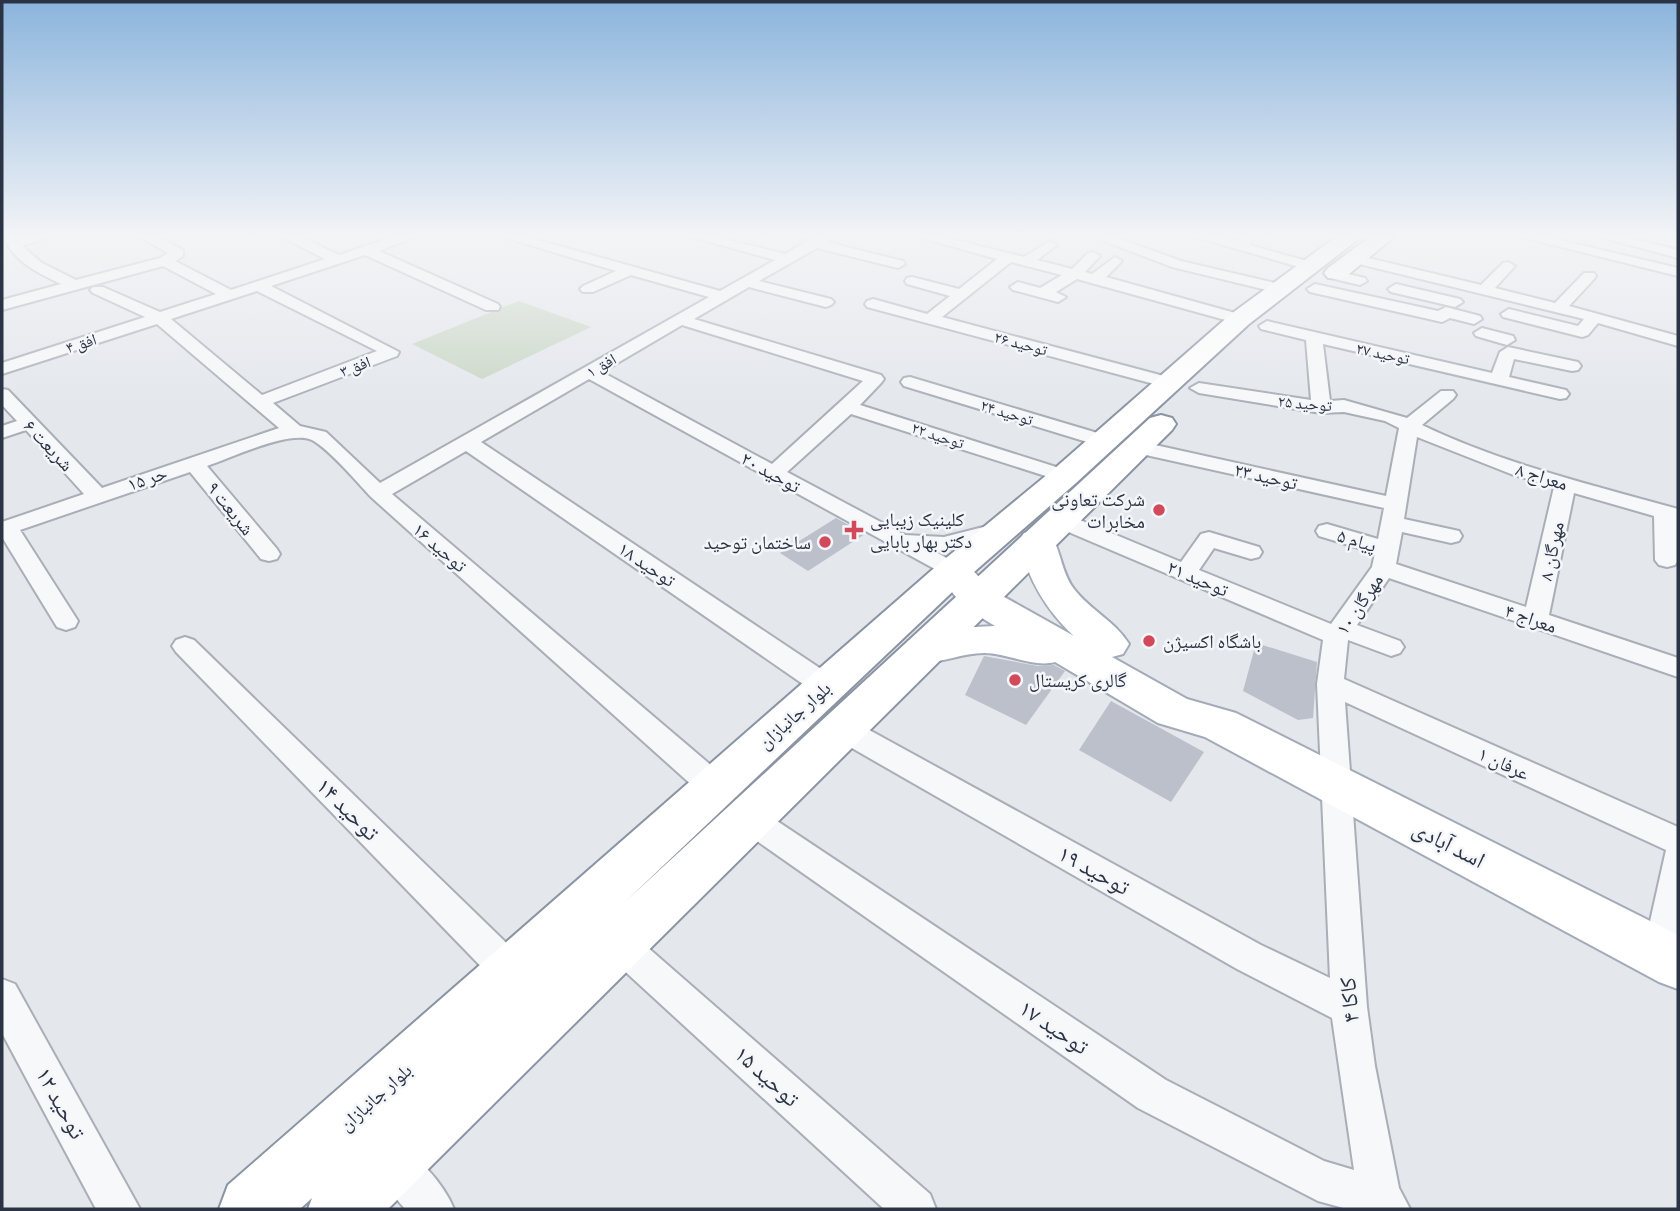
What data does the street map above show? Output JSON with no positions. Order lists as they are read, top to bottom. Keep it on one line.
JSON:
{"streets":{"main road":["بلوار جانبازان","اسد آبادی"],"street":["افق ۴","توحید ۲۶","توحید ۲۷","افق ۱","افق ۳","توحید ۲۵","توحید ۲۴","توحید ۲۲","شریعت ۶","توحید ۲۰","توحید ۲۳","معراج ۸","حر ۱۵","شریعت ۹","پیام ۵","توحید ۱۶","مهرگان ۸","توحید ۱۸","توحید ۲۱","مهرگان ۱۰","معراج ۴","عرفان ۱","توحید ۱۴","توحید ۱۹","کاکا ۴","توحید ۱۷","توحید ۱۵","توحید ۱۲"]},"crossings":[["افق ۴","توحید ۱۶"],["توحید ۲۶","توحید ۲۵"],["توحید ۲۶","بلوار جانبازان"],["افق ۱","توحید ۲۰"],["افق ۱","توحید ۱۶"],["افق ۱","توحید ۱۸"],["افق ۳","توحید ۱۶"],["توحید ۲۵","معراج ۸"],["توحید ۲۵","مهرگان ۱۰"],["توحید ۲۵","بلوار جانبازان"],["توحید ۲۴","توحید ۲۳"],["توحید ۲۴","بلوار جانبازان"],["توحید ۲۲","بلوار جانبازان"],["شریعت ۶","حر ۱۵"],["توحید ۲۰","بلوار جانبازان"],["توحید ۲۰","اسد آبادی"],["توحید ۲۳","مهرگان ۱۰"],["توحید ۲۳","بلوار جانبازان"],["معراج ۸","مهرگان ۸"],["معراج ۸","مهرگان ۱۰"],["حر ۱۵","شریعت ۹"],["حر ۱۵","توحید ۱۶"],["پیام ۵","مهرگان ۱۰"],["پیام ۵","معراج ۴"],["توحید ۱۶","بلوار جانبازان"],["مهرگان ۸","معراج ۴"],["توحید ۱۸","بلوار جانبازان"],["توحید ۲۱","مهرگان ۱۰"],["توحید ۲۱","بلوار جانبازان"],["مهرگان ۱۰","معراج ۴"],["مهرگان ۱۰","عرفان ۱"],["مهرگان ۱۰","اسد آبادی"],["مهرگان ۱۰","کاکا ۴"],["بلوار جانبازان","توحید ۱۴"],["بلوار جانبازان","اسد آبادی"],["بلوار جانبازان","توحید ۱۹"],["بلوار جانبازان","توحید ۱۷"],["بلوار جانبازان","توحید ۱۵"],["اسد آبادی","کاکا ۴"],["توحید ۱۹","کاکا ۴"],["کاکا ۴","توحید ۱۷"]],"places":{"other":["شرکت تعاونی مخابرات","ساختمان توحید","باشگاه اکسیژن","گالری کریستال"],"health":["کلینیک زیبایی دکتر بهار بابایی"]}}
